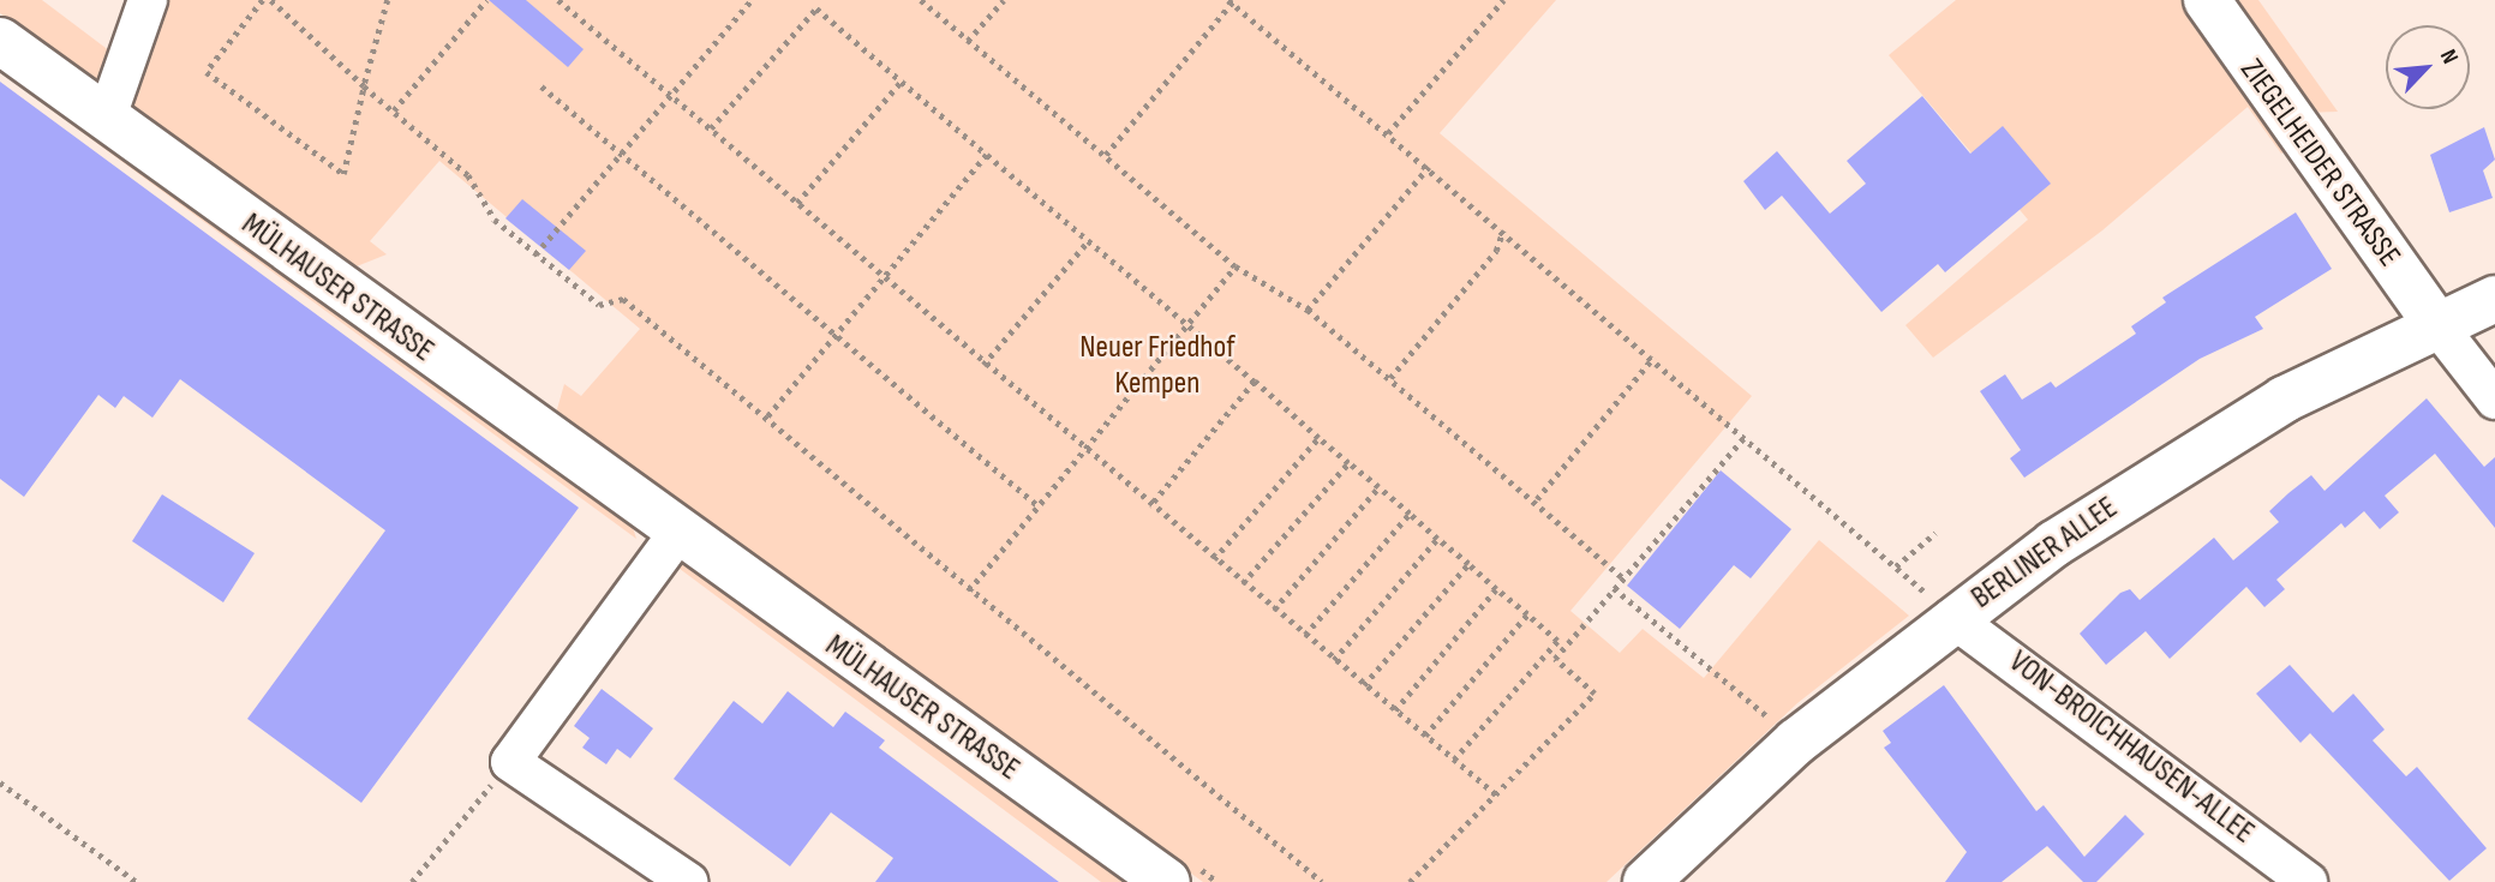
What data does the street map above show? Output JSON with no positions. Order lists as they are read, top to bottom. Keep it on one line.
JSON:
{"streets":{"street":["ZIEGELHEIDER STRASSE","MÜLHAUSER STRASSE","BERLINER ALLEE","VON-BROICHHAUSEN-ALLEE"]},"crossings":[["ZIEGELHEIDER STRASSE","BERLINER ALLEE"],["BERLINER ALLEE","VON-BROICHHAUSEN-ALLEE"]],"parks":["Neuer Friedhof Kempen"],"north":"top right"}
